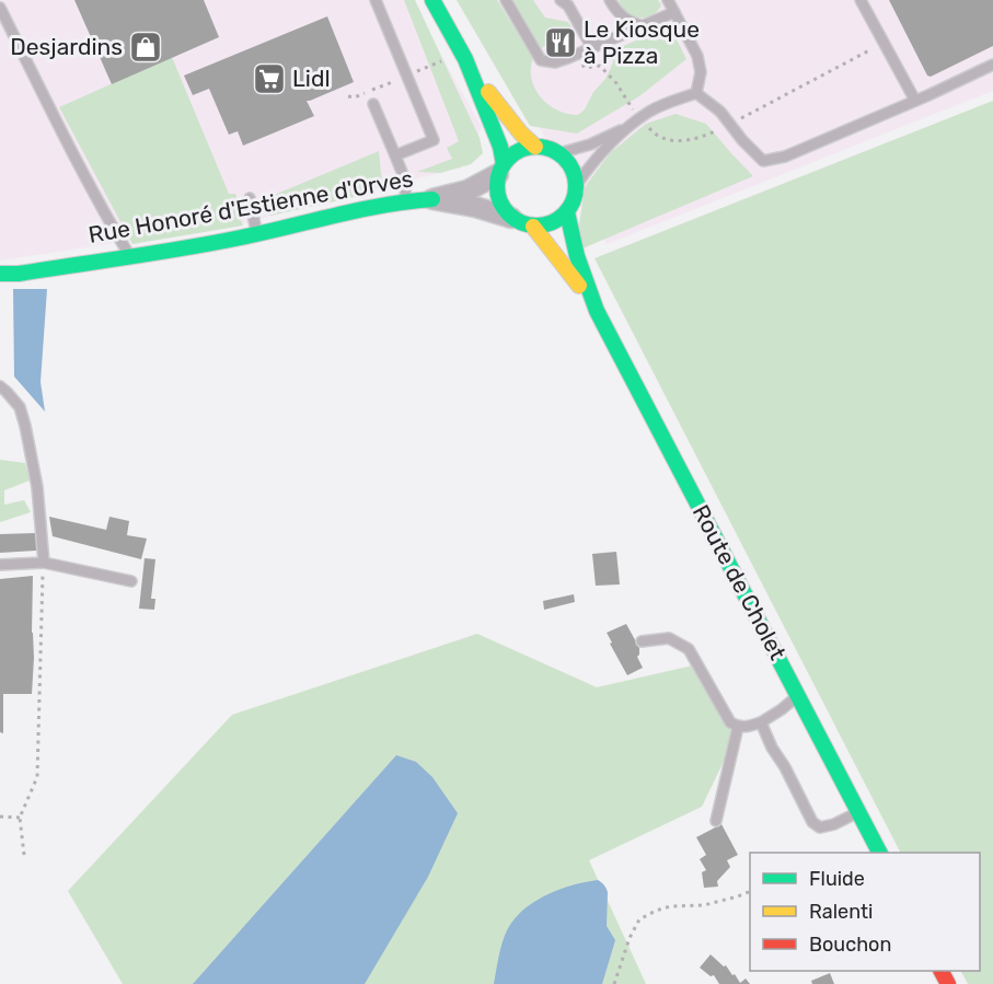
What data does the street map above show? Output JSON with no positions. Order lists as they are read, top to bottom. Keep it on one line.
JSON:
{"streets":{"main road":["Rue Honoré d'Estienne d'Orves","Route de Cholet"]},"crossings":[["Rue Honoré d'Estienne d'Orves","Route de Cholet"]],"places":{"restaurant":["Le Kiosque à Pizza"],"shop":["Desjardins"],"supermarket":["Lidl"]},"legend":["Fluide","Ralenti","Bouchon"]}
